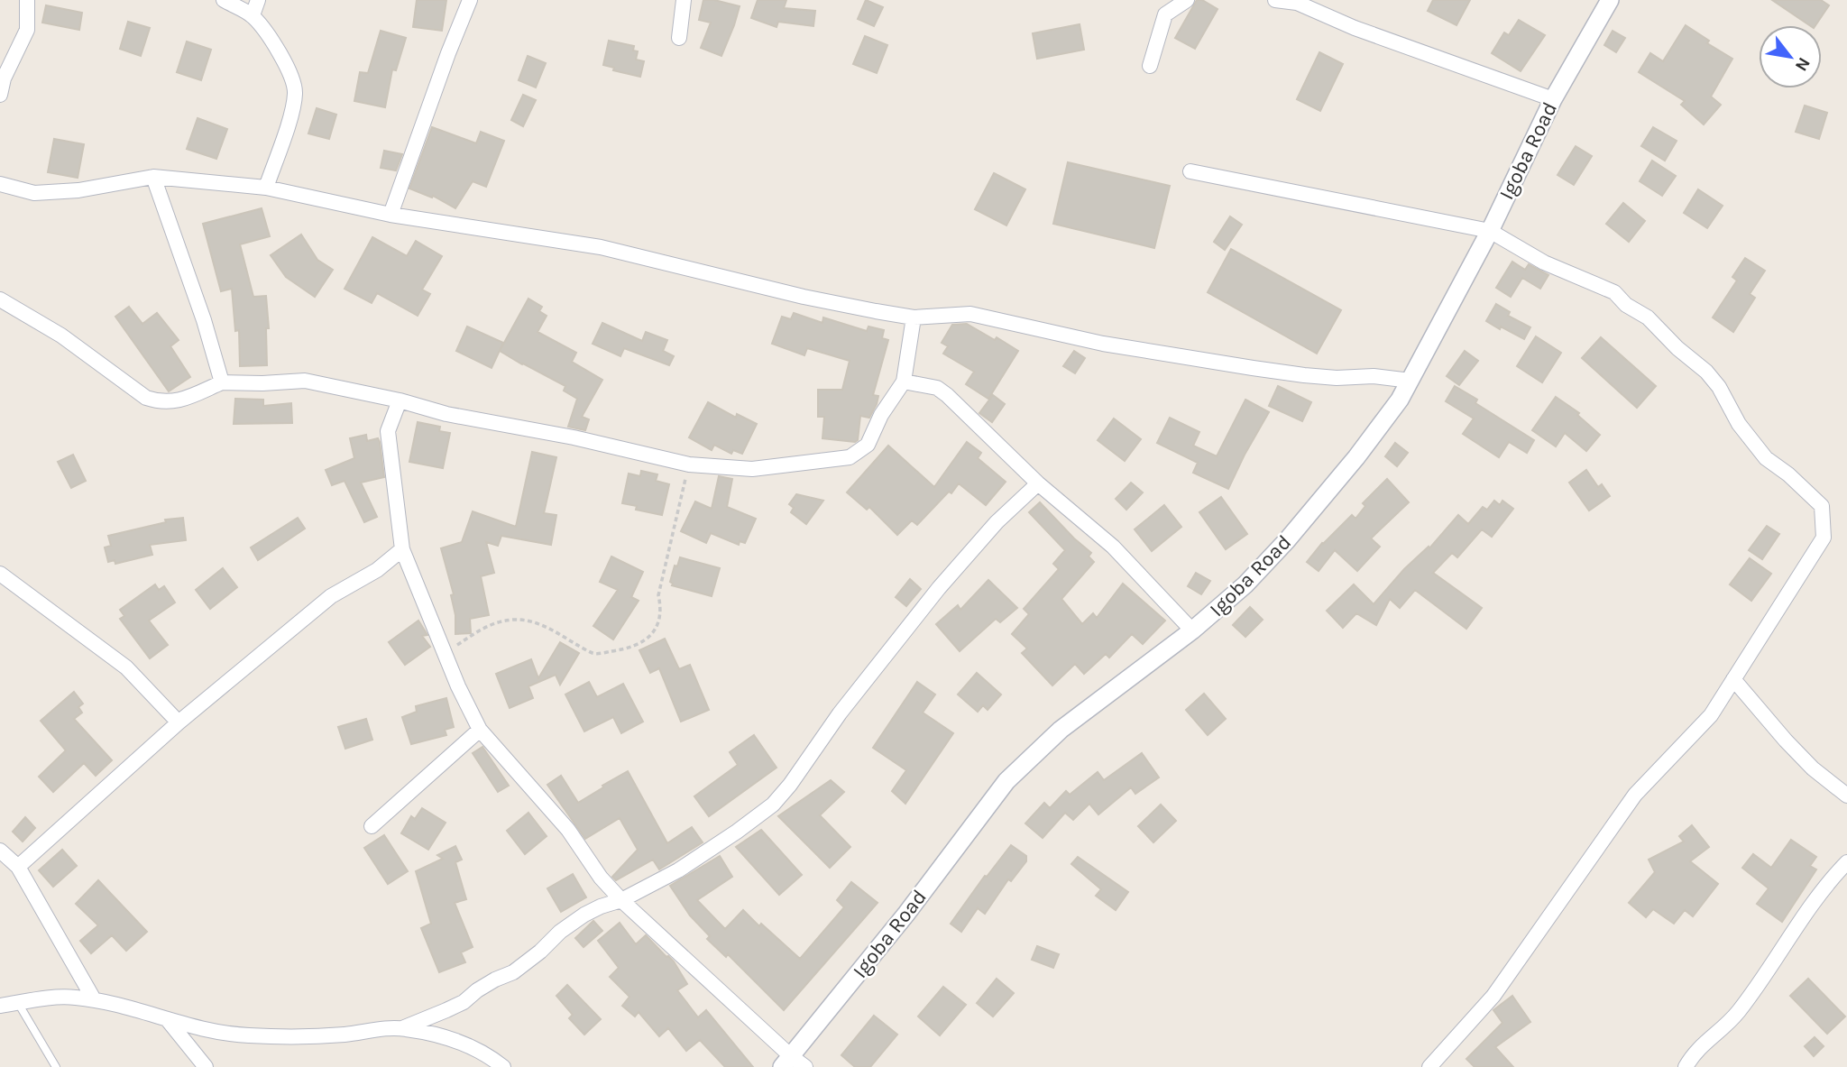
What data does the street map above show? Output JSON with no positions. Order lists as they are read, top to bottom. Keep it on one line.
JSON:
{"streets":{"street":["Igoba Road"]},"north":"bottom right"}
